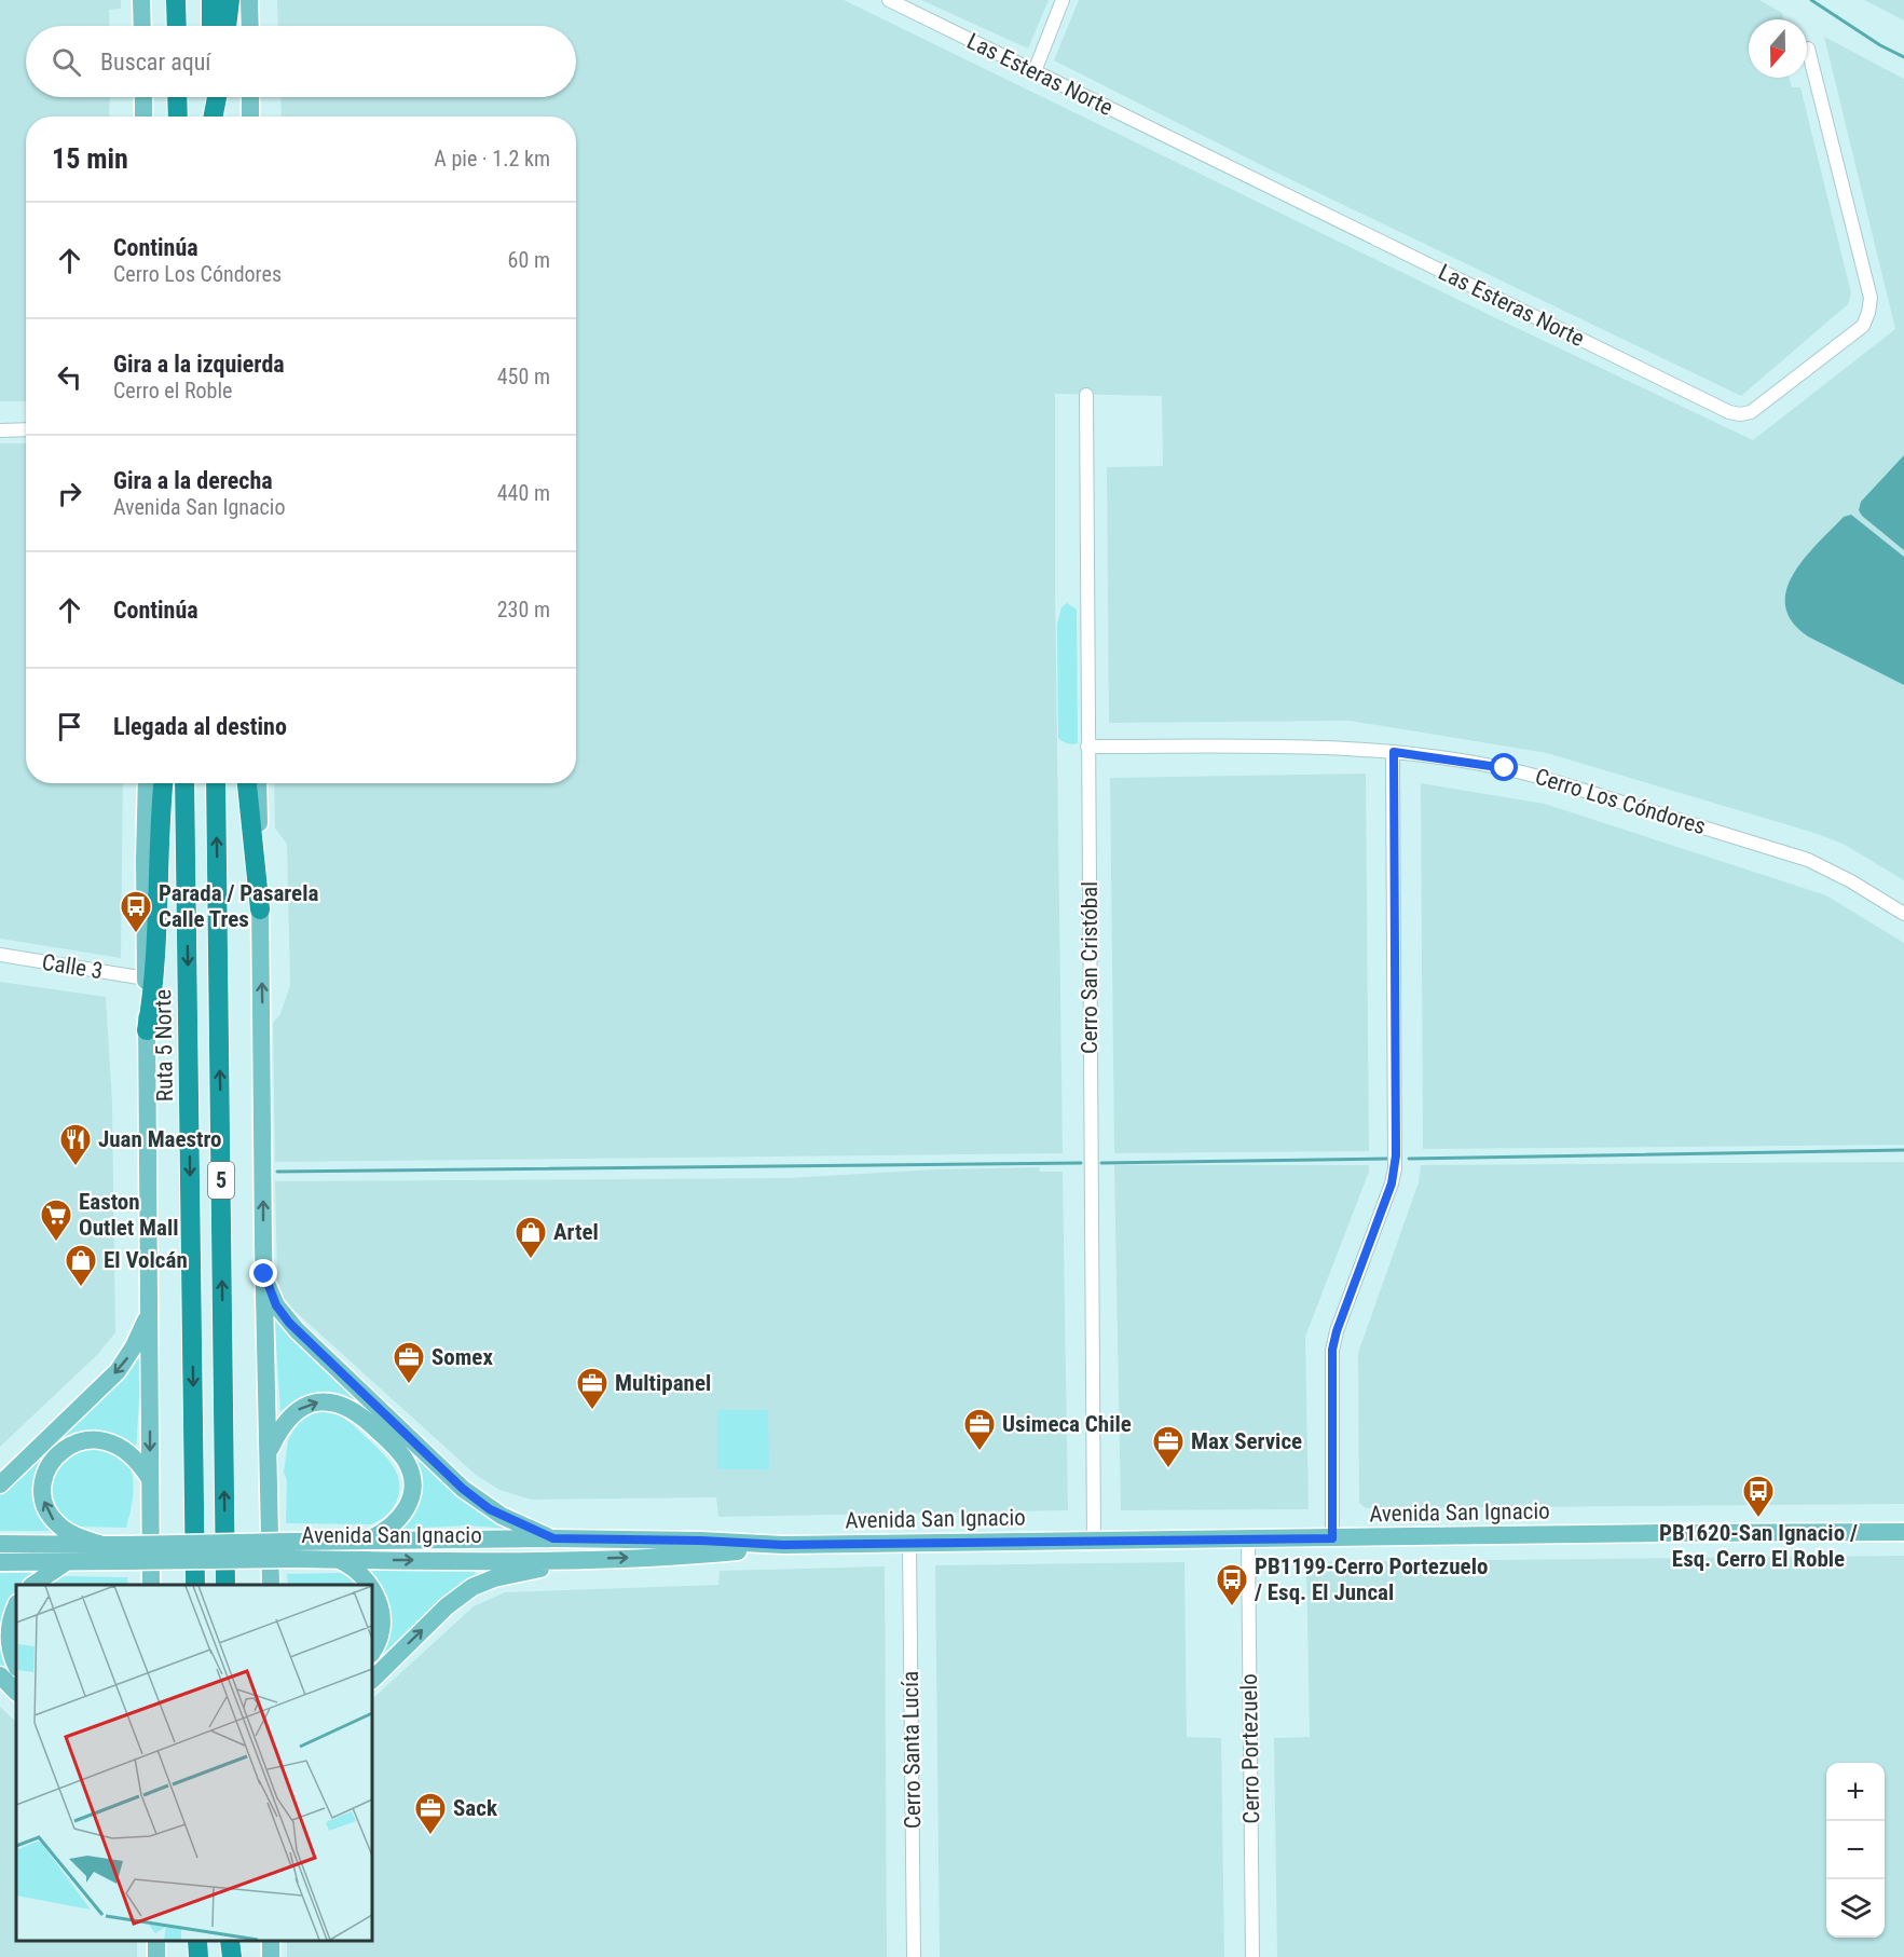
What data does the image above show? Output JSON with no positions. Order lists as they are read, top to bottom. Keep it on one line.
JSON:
{"streets":{"highway":["Ruta 5 Norte","5"],"main road":["Avenida San Ignacio"],"street":["Las Esteras Norte","Cerro Los Cóndores","Calle 3","Cerro San Cristóbal","Cerro Portezuelo","Cerro Santa Lucía"]},"crossings":[["Cerro Los Cóndores","Cerro San Cristóbal"],["Cerro San Cristóbal","Avenida San Ignacio"],["Avenida San Ignacio","Cerro Portezuelo"],["Avenida San Ignacio","Cerro Santa Lucía"]],"places":{"bus stop":["Parada / Pasarela Calle Tres","PB1620-San Ignacio / Esq. Cerro El Roble","PB1199-Cerro Portezuelo / Esq. El Juncal"],"restaurant":["Juan Maestro"],"supermarket":["Easton Outlet Mall"],"shop":["Artel","El Volcán"],"office":["Somex","Multipanel","Usimeca Chile","Max Service","Sack"]},"north":"bottom","page":{"search":"Buscar aquí","heading":["15 min","A pie · 1.2 km"],"list":[["Continúa","Cerro Los Cóndores","60 m"],["Gira a la izquierda","Cerro el Roble","450 m"],["Gira a la derecha","Avenida San Ignacio","440 m"],["Continúa","230 m"],"Llegada al destino"],"map_buttons":["+","−"]}}
